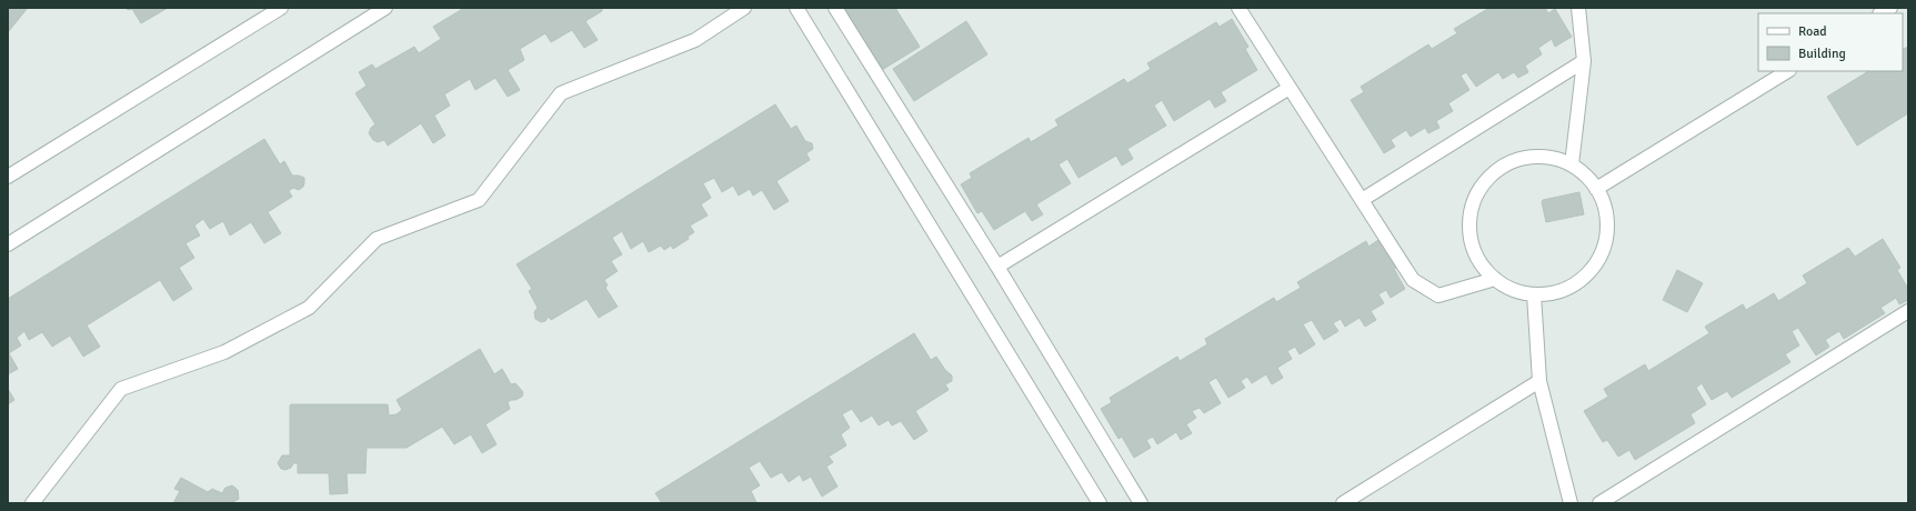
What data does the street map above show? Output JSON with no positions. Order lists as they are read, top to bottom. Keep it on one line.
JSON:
{"legend":["Road","Building"]}
